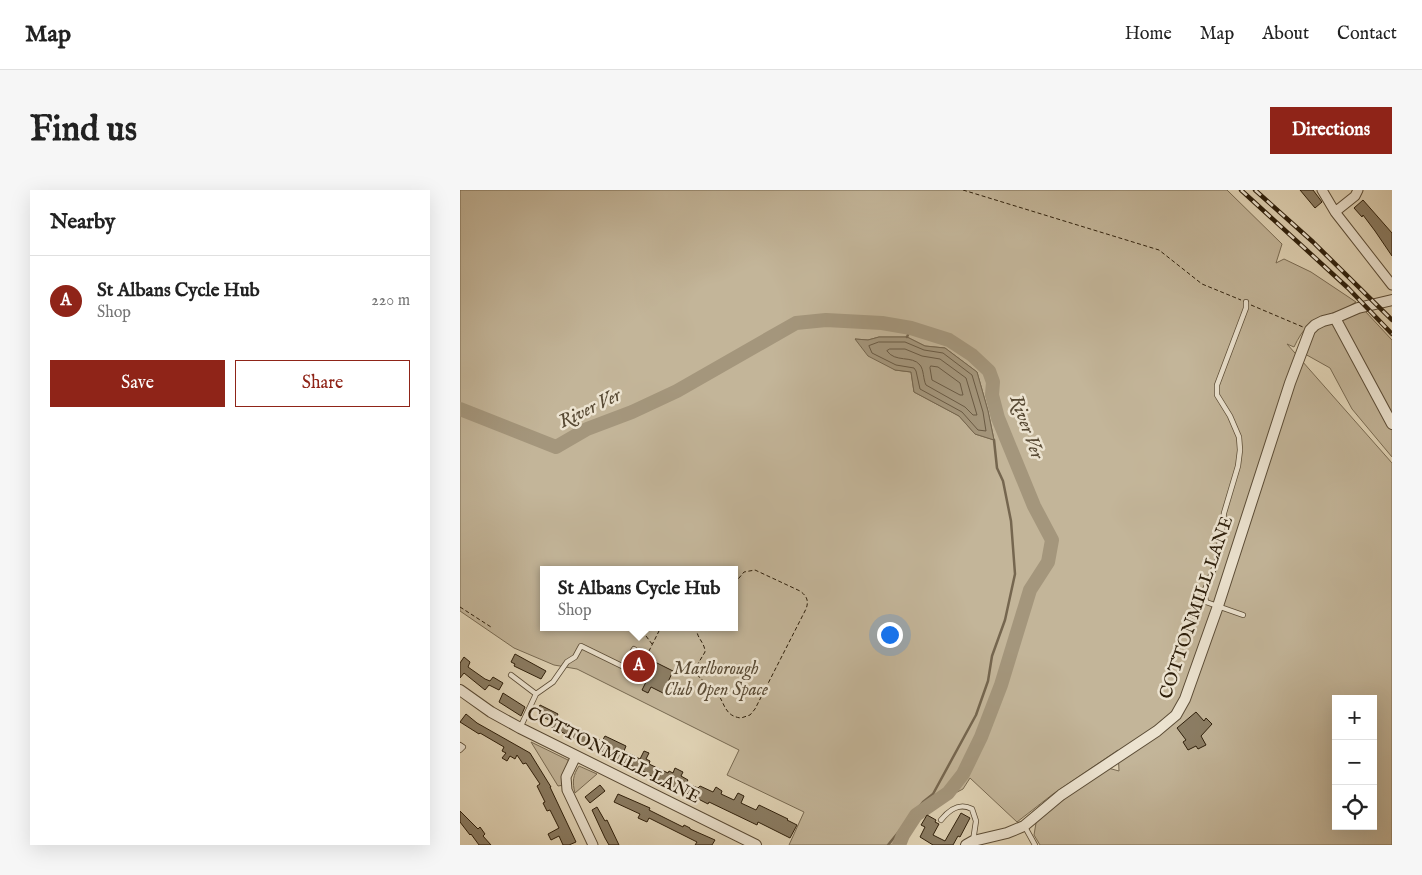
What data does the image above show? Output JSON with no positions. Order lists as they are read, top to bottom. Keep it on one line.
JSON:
{"streets":{"street":["COTTONMILL LANE"]},"water":["River Ver"],"parks":["Marlborough Club Open Space"],"page":{"header":"Map","nav":["Home","Map","About","Contact"],"buttons":["Directions",["Save","Share"]],"title":"Find us","heading":"Nearby","list":[{"mark":"A","name":"St Albans Cycle Hub","note":"Shop","value":"220 m"}],"popup":["St Albans Cycle Hub","Shop"],"pins":"A","map_buttons":["+","−"]}}
